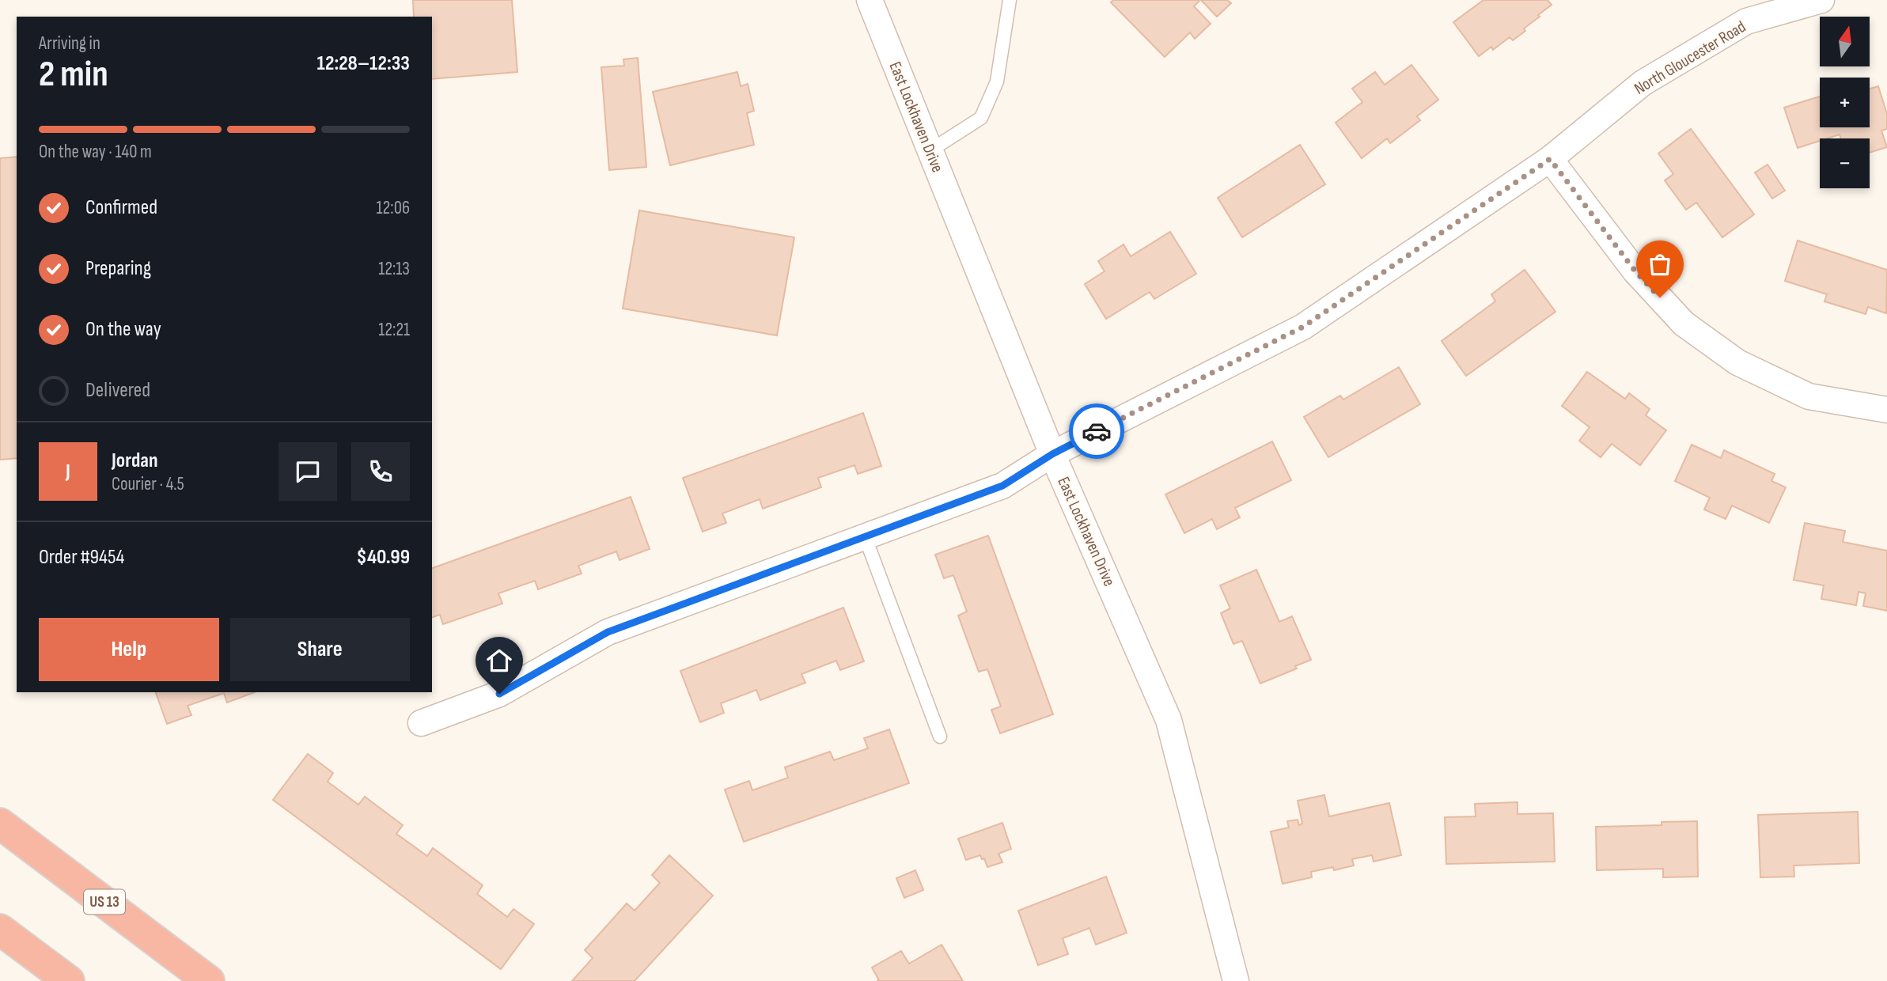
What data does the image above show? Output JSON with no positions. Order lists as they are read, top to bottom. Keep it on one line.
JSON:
{"streets":{"highway":["US 13"],"street":["North Gloucester Road","East Lockhaven Drive"]},"crossings":[["North Gloucester Road","East Lockhaven Drive"]],"north":"top","page":{"map_buttons":["+","−"],"heading":["2 min","Arriving in","12:28–12:33"],"panel":["Jordan","Courier · 4.5","Order #9454","$40.99"],"bar":"On the way · 140 m","list":[["Confirmed","12:06"],["Preparing","12:13"],["On the way","12:21"],"Delivered"],"round":"J","buttons":["Help","Share"]}}
